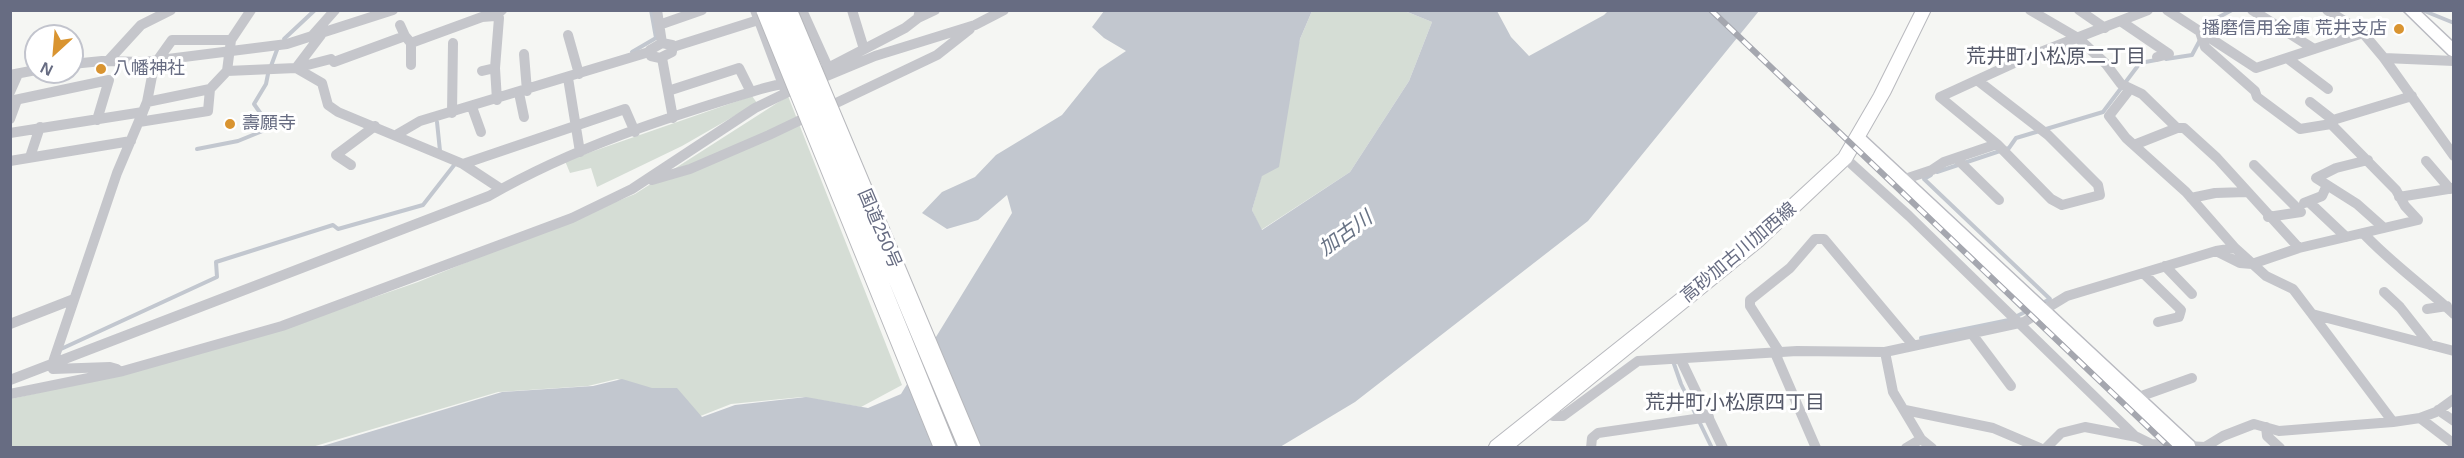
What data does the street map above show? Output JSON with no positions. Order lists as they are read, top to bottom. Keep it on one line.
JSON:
{"streets":{"highway":["国道250号"],"main road":["高砂加古川加西線"]},"districts":["荒井町小松原二丁目","荒井町小松原四丁目"],"water":["加古川"],"places":["播磨信用金庫 荒井支店","八幡神社","壽願寺"],"north":"bottom left"}
